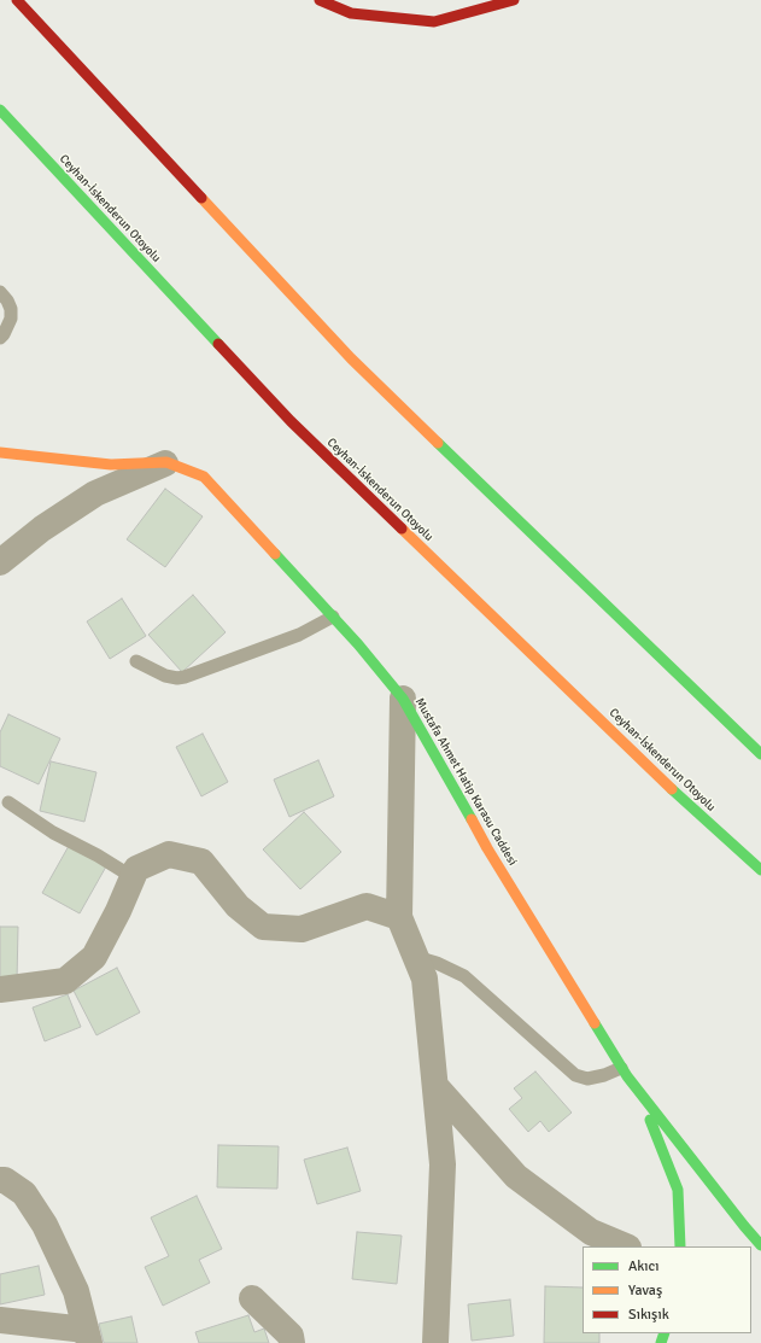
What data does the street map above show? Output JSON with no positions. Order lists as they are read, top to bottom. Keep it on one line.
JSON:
{"streets":{"main road":["Ceyhan-İskenderun Otoyolu","Mustafa Ahmet Hatip Karasu Caddesi"]},"legend":["Akıcı","Yavaş","Sıkışık"]}
